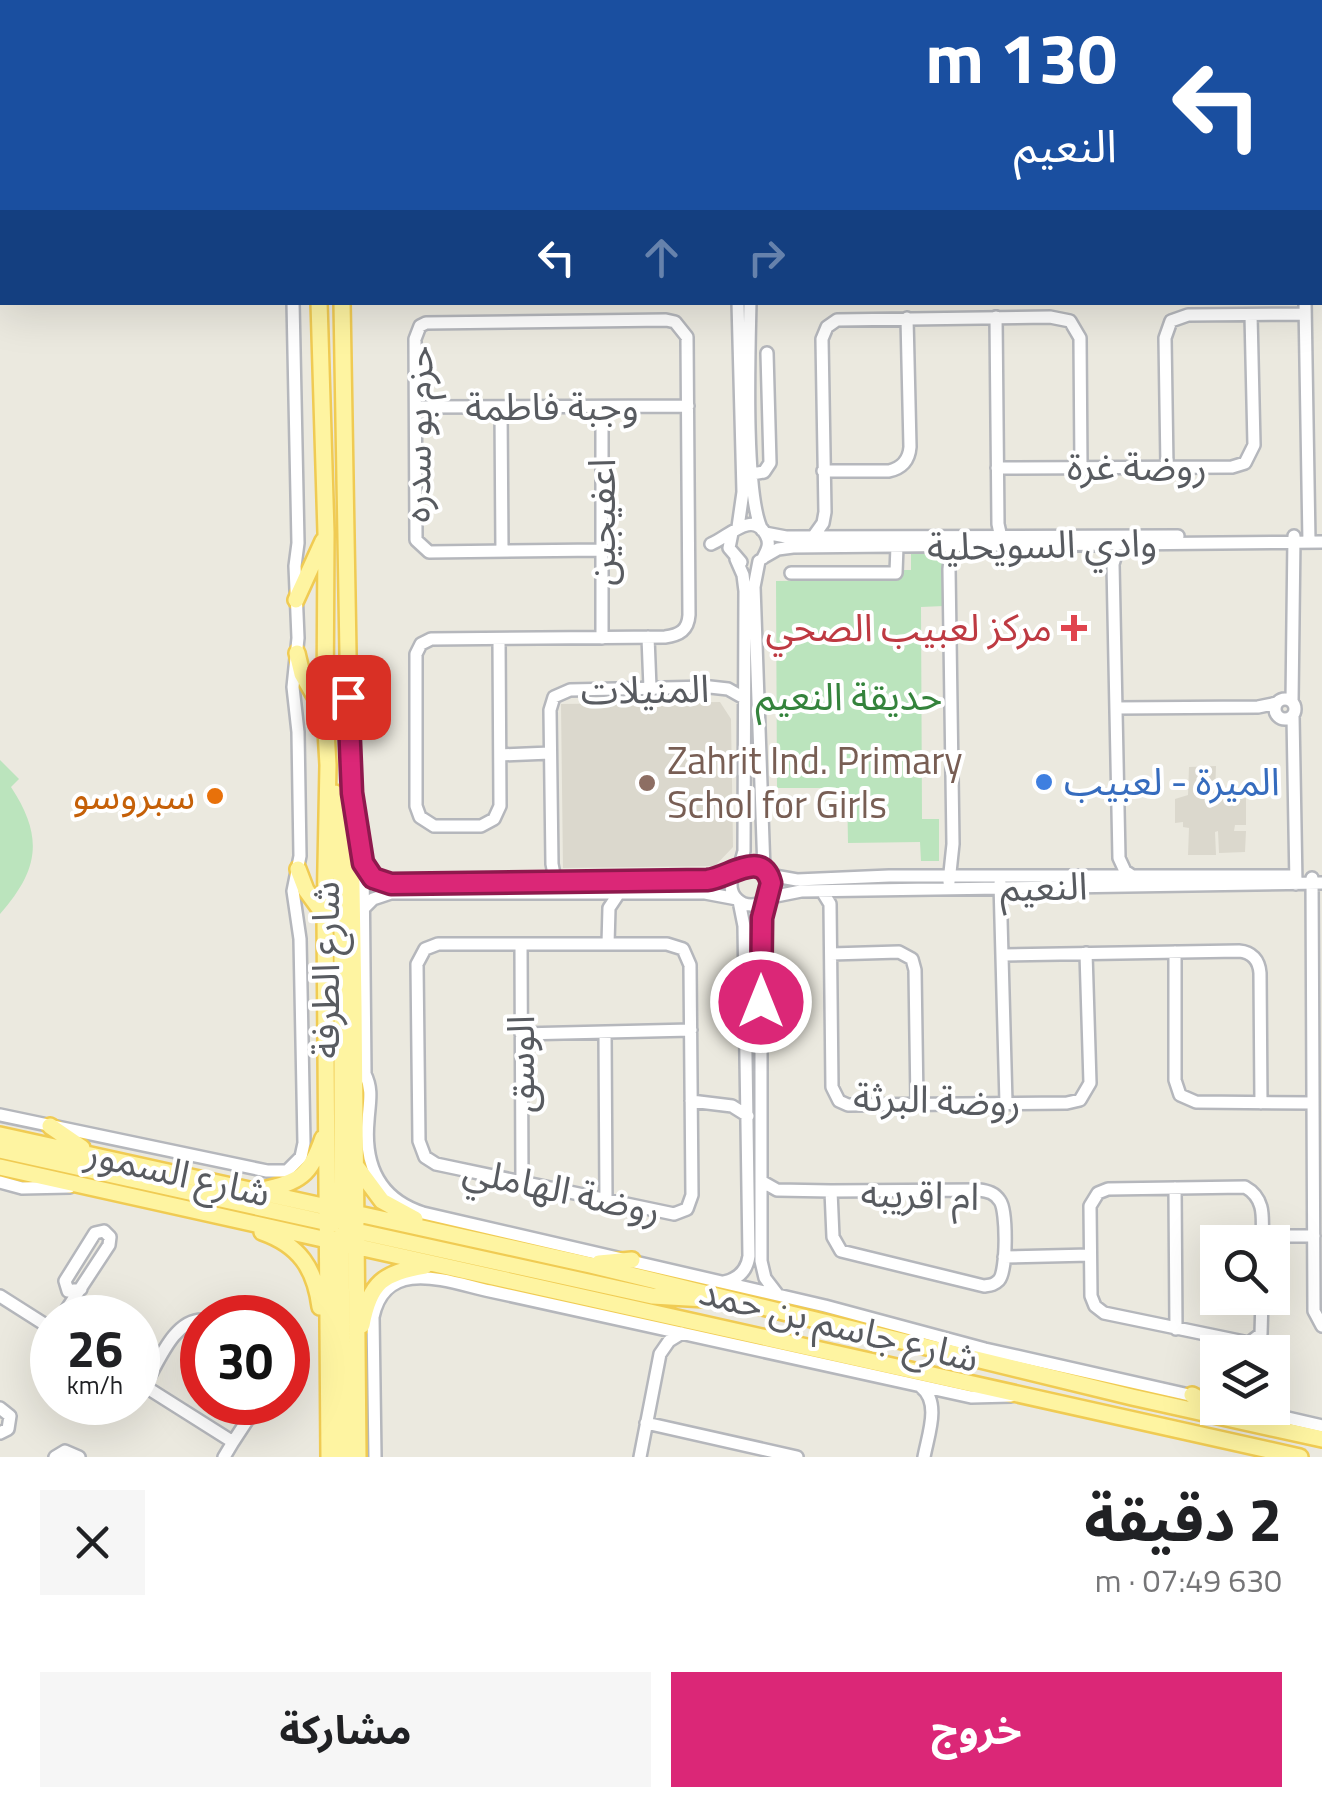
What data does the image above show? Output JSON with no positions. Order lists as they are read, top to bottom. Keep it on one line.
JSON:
{"streets":{"main road":["شارع الطرفة","شارع السمور","شارع جاسم بن حمد"],"street":["وجبة فاطمة","حزم بو سدره","روضة غرة","اعفيجين","وادي السويحلية","المنيلات","النعيم","الوسق","روضة البرثة","روضة الهاملي","ام اقريبه"]},"crossings":[["وجبة فاطمة","حزم بو سدره"],["وجبة فاطمة","اعفيجين"],["حزم بو سدره","اعفيجين"],["النعيم","روضة البرثة"],["شارع الطرفة","شارع السمور"],["شارع الطرفة","شارع جاسم بن حمد"],["الوسق","روضة الهاملي"],["شارع السمور","شارع جاسم بن حمد"]],"parks":["حديقة النعيم"],"places":{"health":["مركز لعبيب الصحي"],"other":["الميرة - لعبيب","Zahrit Ind. Primary Schol for Girls","سبروسو"]},"page":{"turn":["130 m","النعيم"],"speed":"26 km/h","limit":"30","heading":["2 دقيقة","630 m · 07:49"],"buttons":["خروج","مشاركة"]}}
